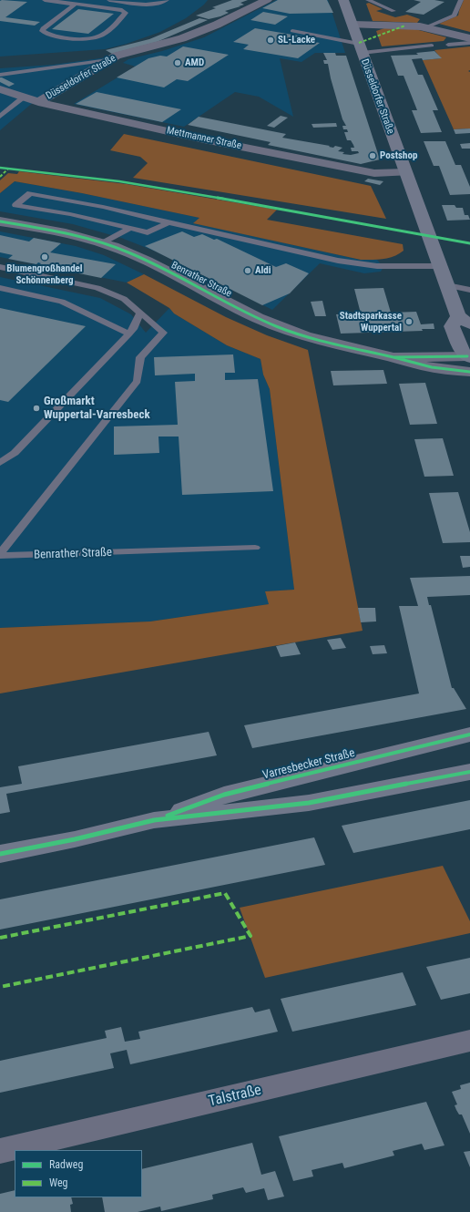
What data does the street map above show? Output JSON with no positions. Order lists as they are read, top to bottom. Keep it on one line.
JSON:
{"streets":{"main road":["Düsseldorfer Straße","Varresbecker Straße"],"street":["Mettmanner Straße","Benrather Straße","Talstraße"]},"crossings":[["Düsseldorfer Straße","Mettmanner Straße"],["Düsseldorfer Straße","Benrather Straße"]],"places":["SL-Lacke","AMD","Postshop","Blumengroßhandel Schönnenberg","Aldi","Stadtsparkasse Wuppertal","Großmarkt Wuppertal-Varresbeck"],"legend":["Radweg","Weg"]}
